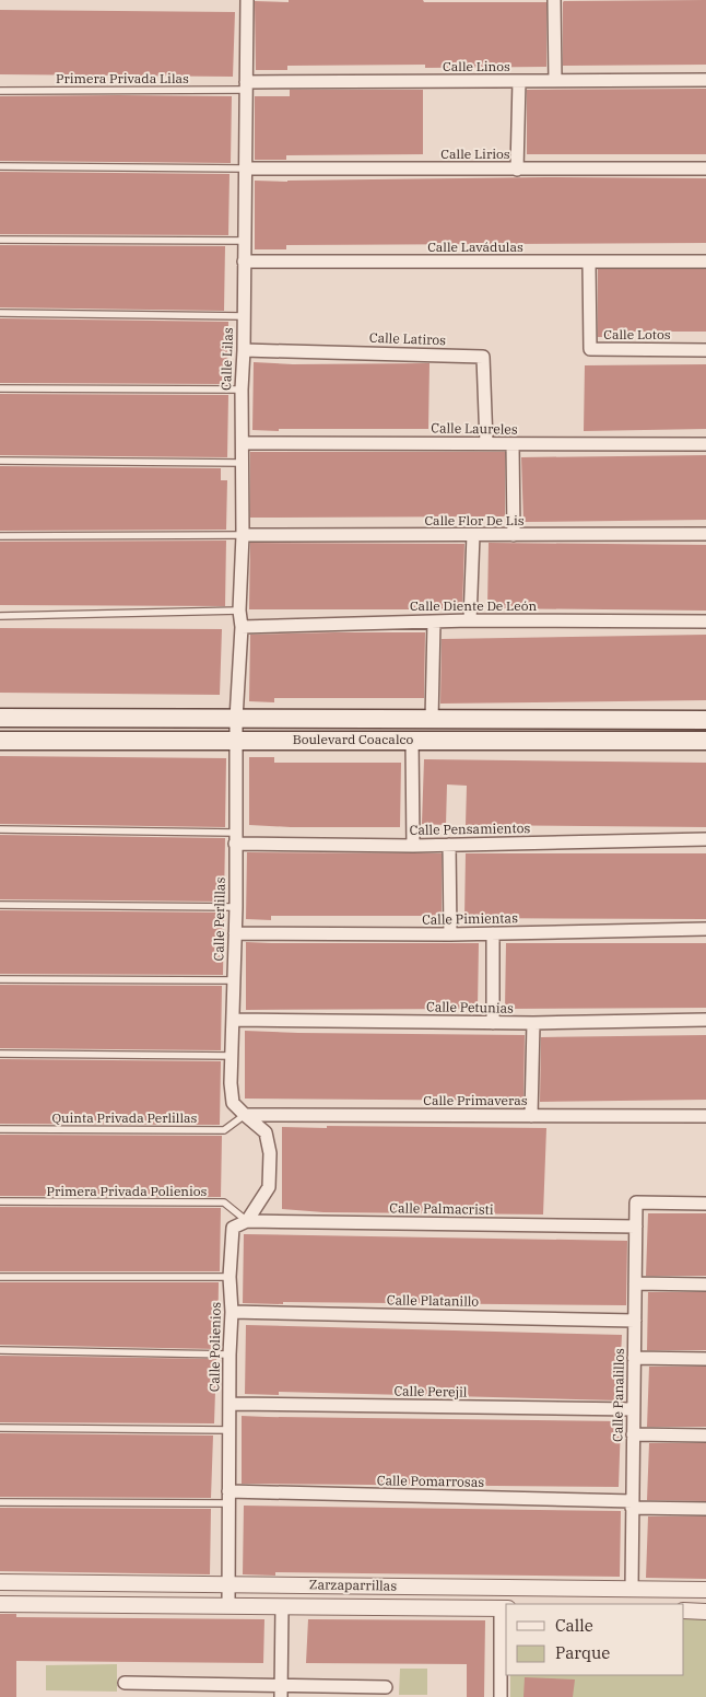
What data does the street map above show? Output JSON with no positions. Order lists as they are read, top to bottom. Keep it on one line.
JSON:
{"streets":{"main road":["Boulevard Coacalco"],"street":["Calle Linos","Calle Lirios","Calle Lavádulas","Calle Lotos","Calle Latiros","Calle Lilas","Calle Laureles","Calle Flor De Lis","Calle Diente De León","Calle Pensamientos","Calle Perlillas","Calle Pimientas","Calle Petunias","Calle Primaveras","Calle Palmacristi","Calle Platanillo","Calle Polienios","Calle Perejil","Calle Panalillos","Calle Pomarrosas","Zarzaparrillas"],"lane":["Primera Privada Lilas","Quinta Privada Perlillas","Primera Privada Polienios"]},"crossings":[["Calle Linos","Primera Privada Lilas"],["Calle Linos","Calle Lilas"],["Primera Privada Lilas","Calle Lilas"],["Calle Lirios","Calle Lilas"],["Calle Lavádulas","Calle Lotos"],["Calle Lavádulas","Calle Lilas"],["Calle Latiros","Calle Lilas"],["Calle Latiros","Calle Laureles"],["Calle Lilas","Calle Laureles"],["Calle Lilas","Calle Flor De Lis"],["Calle Lilas","Calle Diente De León"],["Calle Lilas","Boulevard Coacalco"],["Calle Lilas","Calle Perlillas"],["Boulevard Coacalco","Calle Perlillas"],["Calle Pensamientos","Calle Perlillas"],["Calle Perlillas","Calle Pimientas"],["Calle Perlillas","Calle Petunias"],["Calle Perlillas","Calle Primaveras"],["Calle Perlillas","Quinta Privada Perlillas"],["Calle Perlillas","Calle Polienios"],["Calle Primaveras","Quinta Privada Perlillas"],["Calle Primaveras","Calle Polienios"],["Quinta Privada Perlillas","Calle Polienios"],["Primera Privada Polienios","Calle Palmacristi"],["Primera Privada Polienios","Calle Polienios"],["Calle Palmacristi","Calle Polienios"],["Calle Palmacristi","Calle Panalillos"],["Calle Platanillo","Calle Polienios"],["Calle Platanillo","Calle Panalillos"],["Calle Polienios","Calle Perejil"],["Calle Polienios","Calle Pomarrosas"],["Calle Polienios","Zarzaparrillas"],["Calle Perejil","Calle Panalillos"],["Calle Panalillos","Calle Pomarrosas"],["Calle Panalillos","Zarzaparrillas"]],"legend":["Calle","Parque"]}
